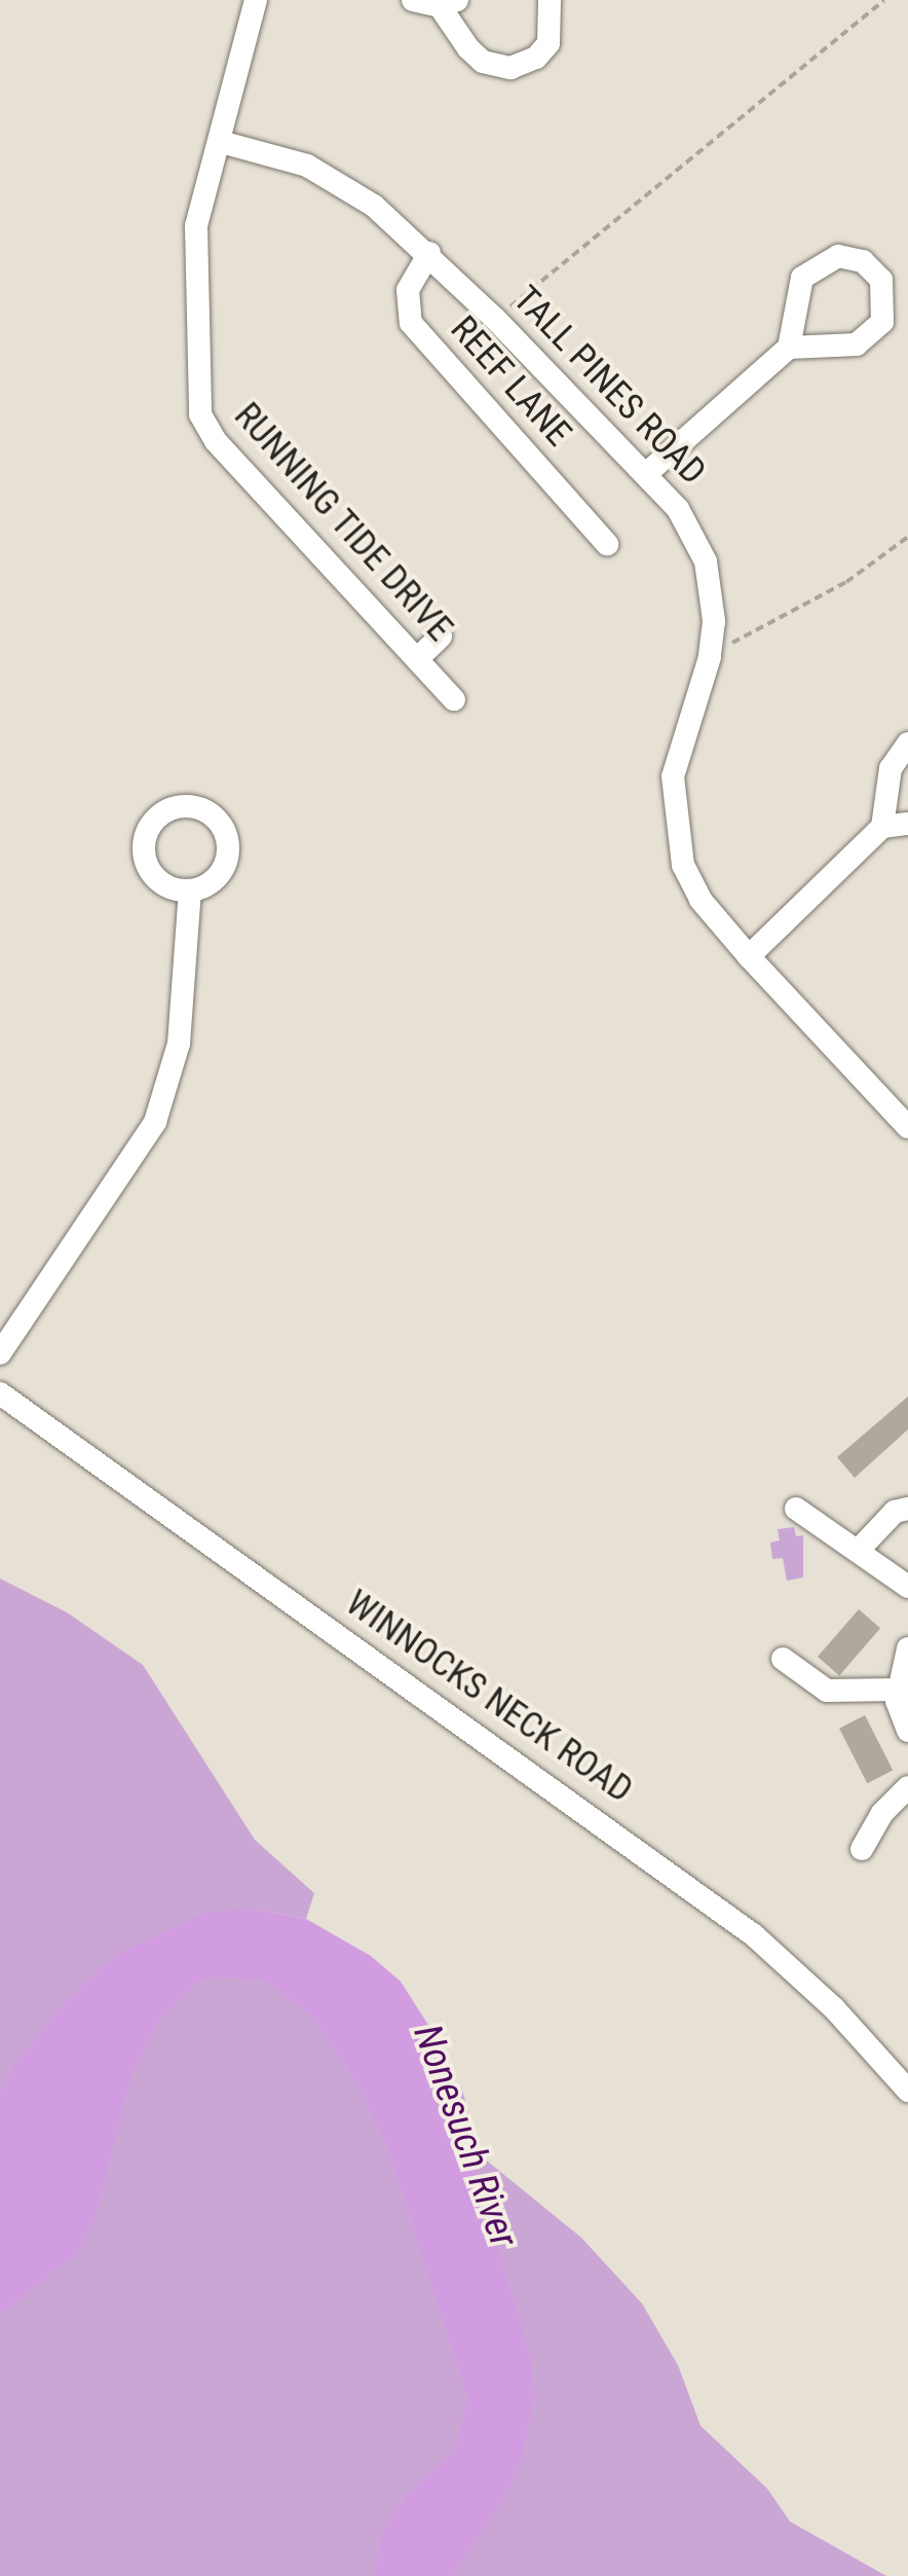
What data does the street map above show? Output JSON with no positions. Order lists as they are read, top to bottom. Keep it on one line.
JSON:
{"streets":{"street":["REEF LANE","TALL PINES ROAD","RUNNING TIDE DRIVE","WINNOCKS NECK ROAD"]},"crossings":[["REEF LANE","TALL PINES ROAD"],["TALL PINES ROAD","RUNNING TIDE DRIVE"]],"water":["Nonesuch River"]}
